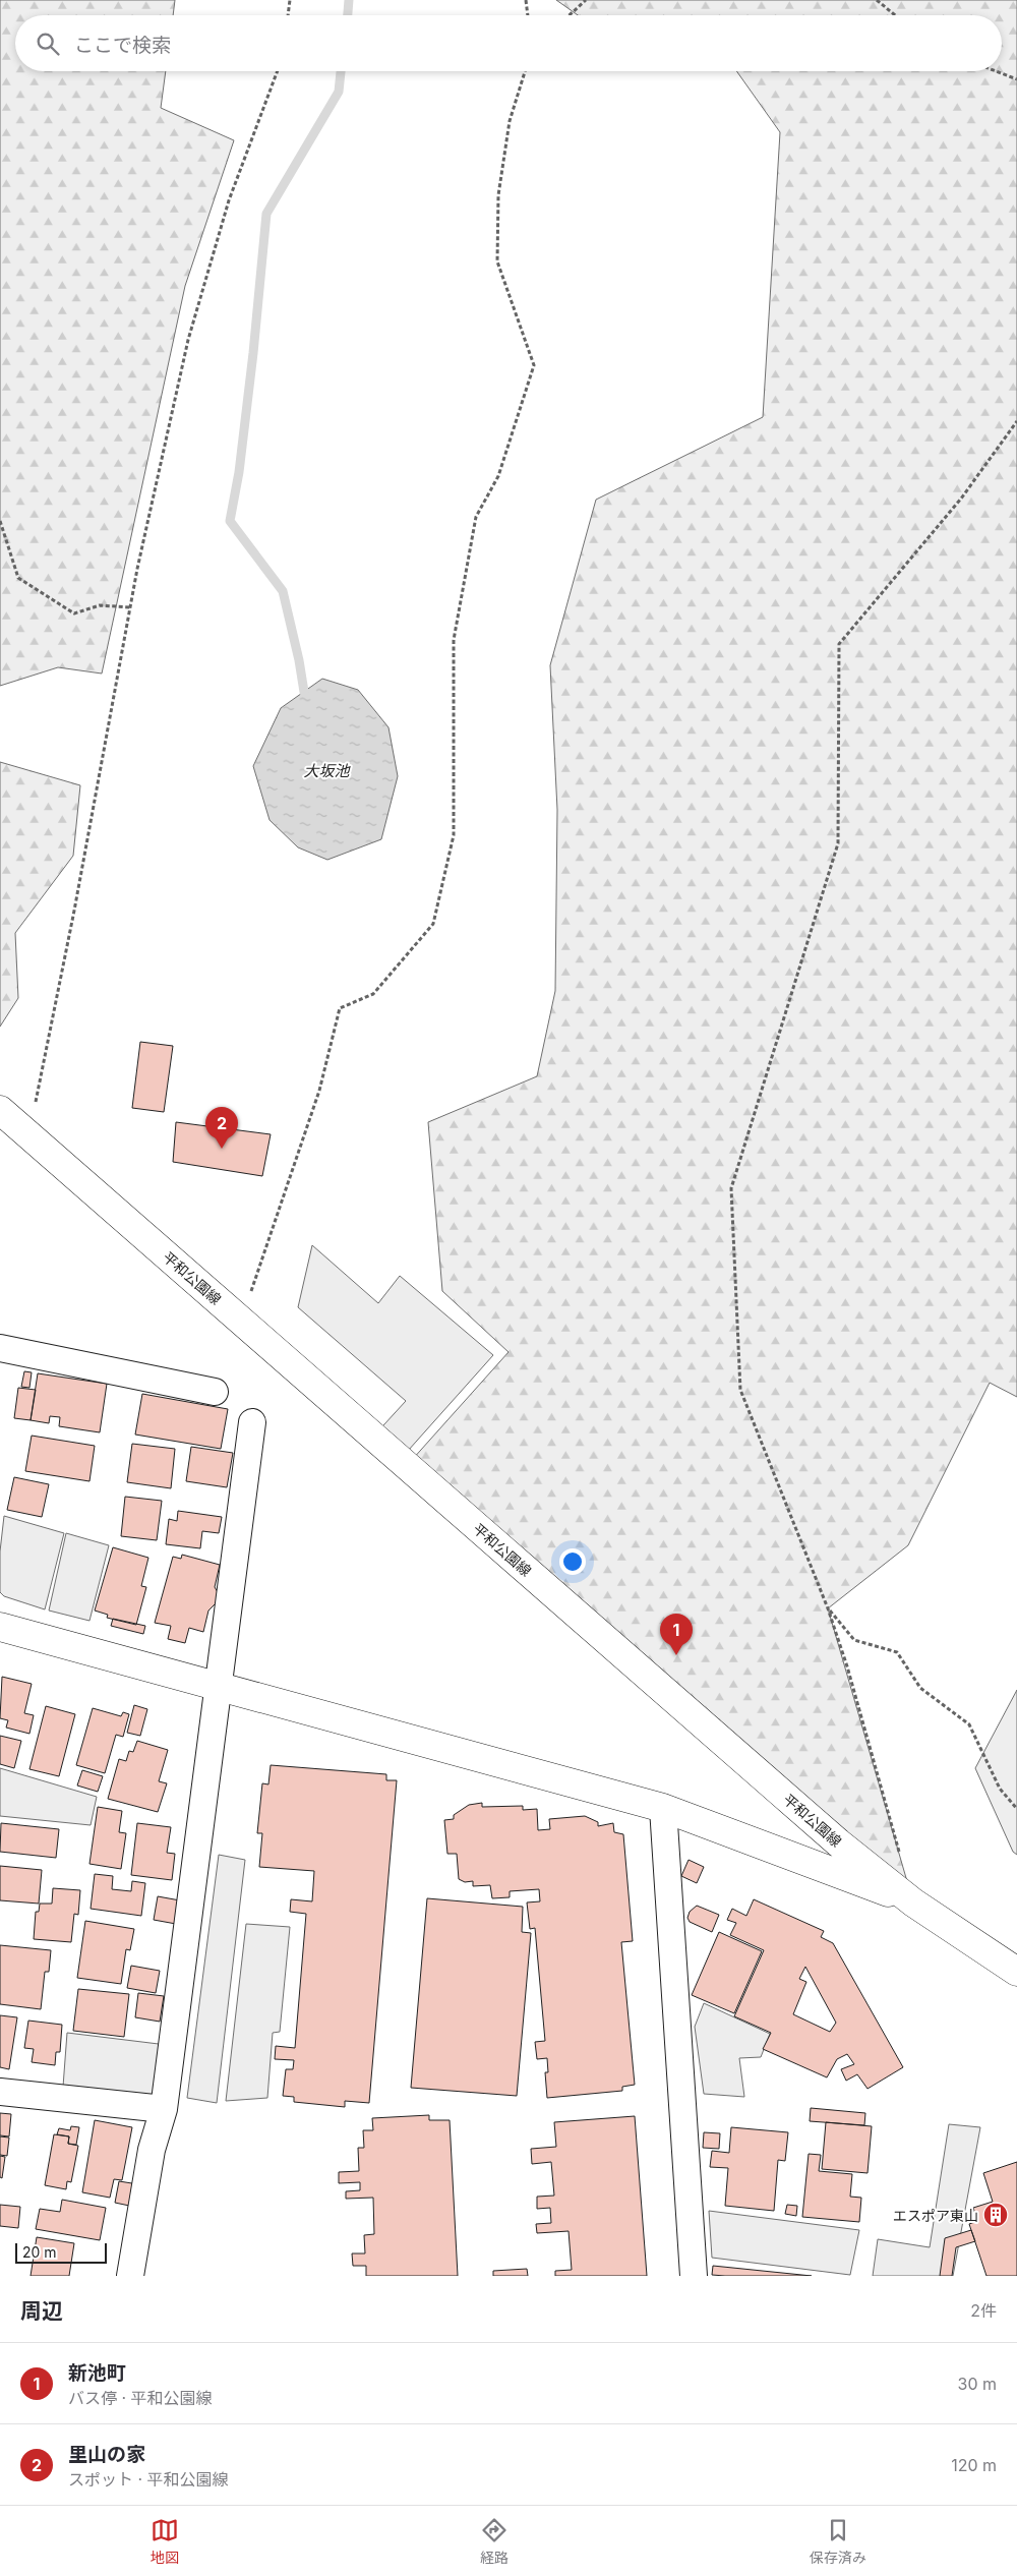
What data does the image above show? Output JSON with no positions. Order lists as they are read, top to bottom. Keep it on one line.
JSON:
{"streets":{"street":["平和公園線"]},"water":["大坂池"],"places":{"building":["エスポア東山"]},"scale_bar":"20 m","page":{"search":"ここで検索","pins":["2","1"],"scale":"20 m","heading":["周辺","2件"],"list":[{"mark":"1","name":"新池町","note":"バス停 · 平和公園線","value":"30 m"},{"mark":"2","name":"里山の家","note":"スポット · 平和公園線","value":"120 m"}],"nav":["地図","経路","保存済み"]}}
